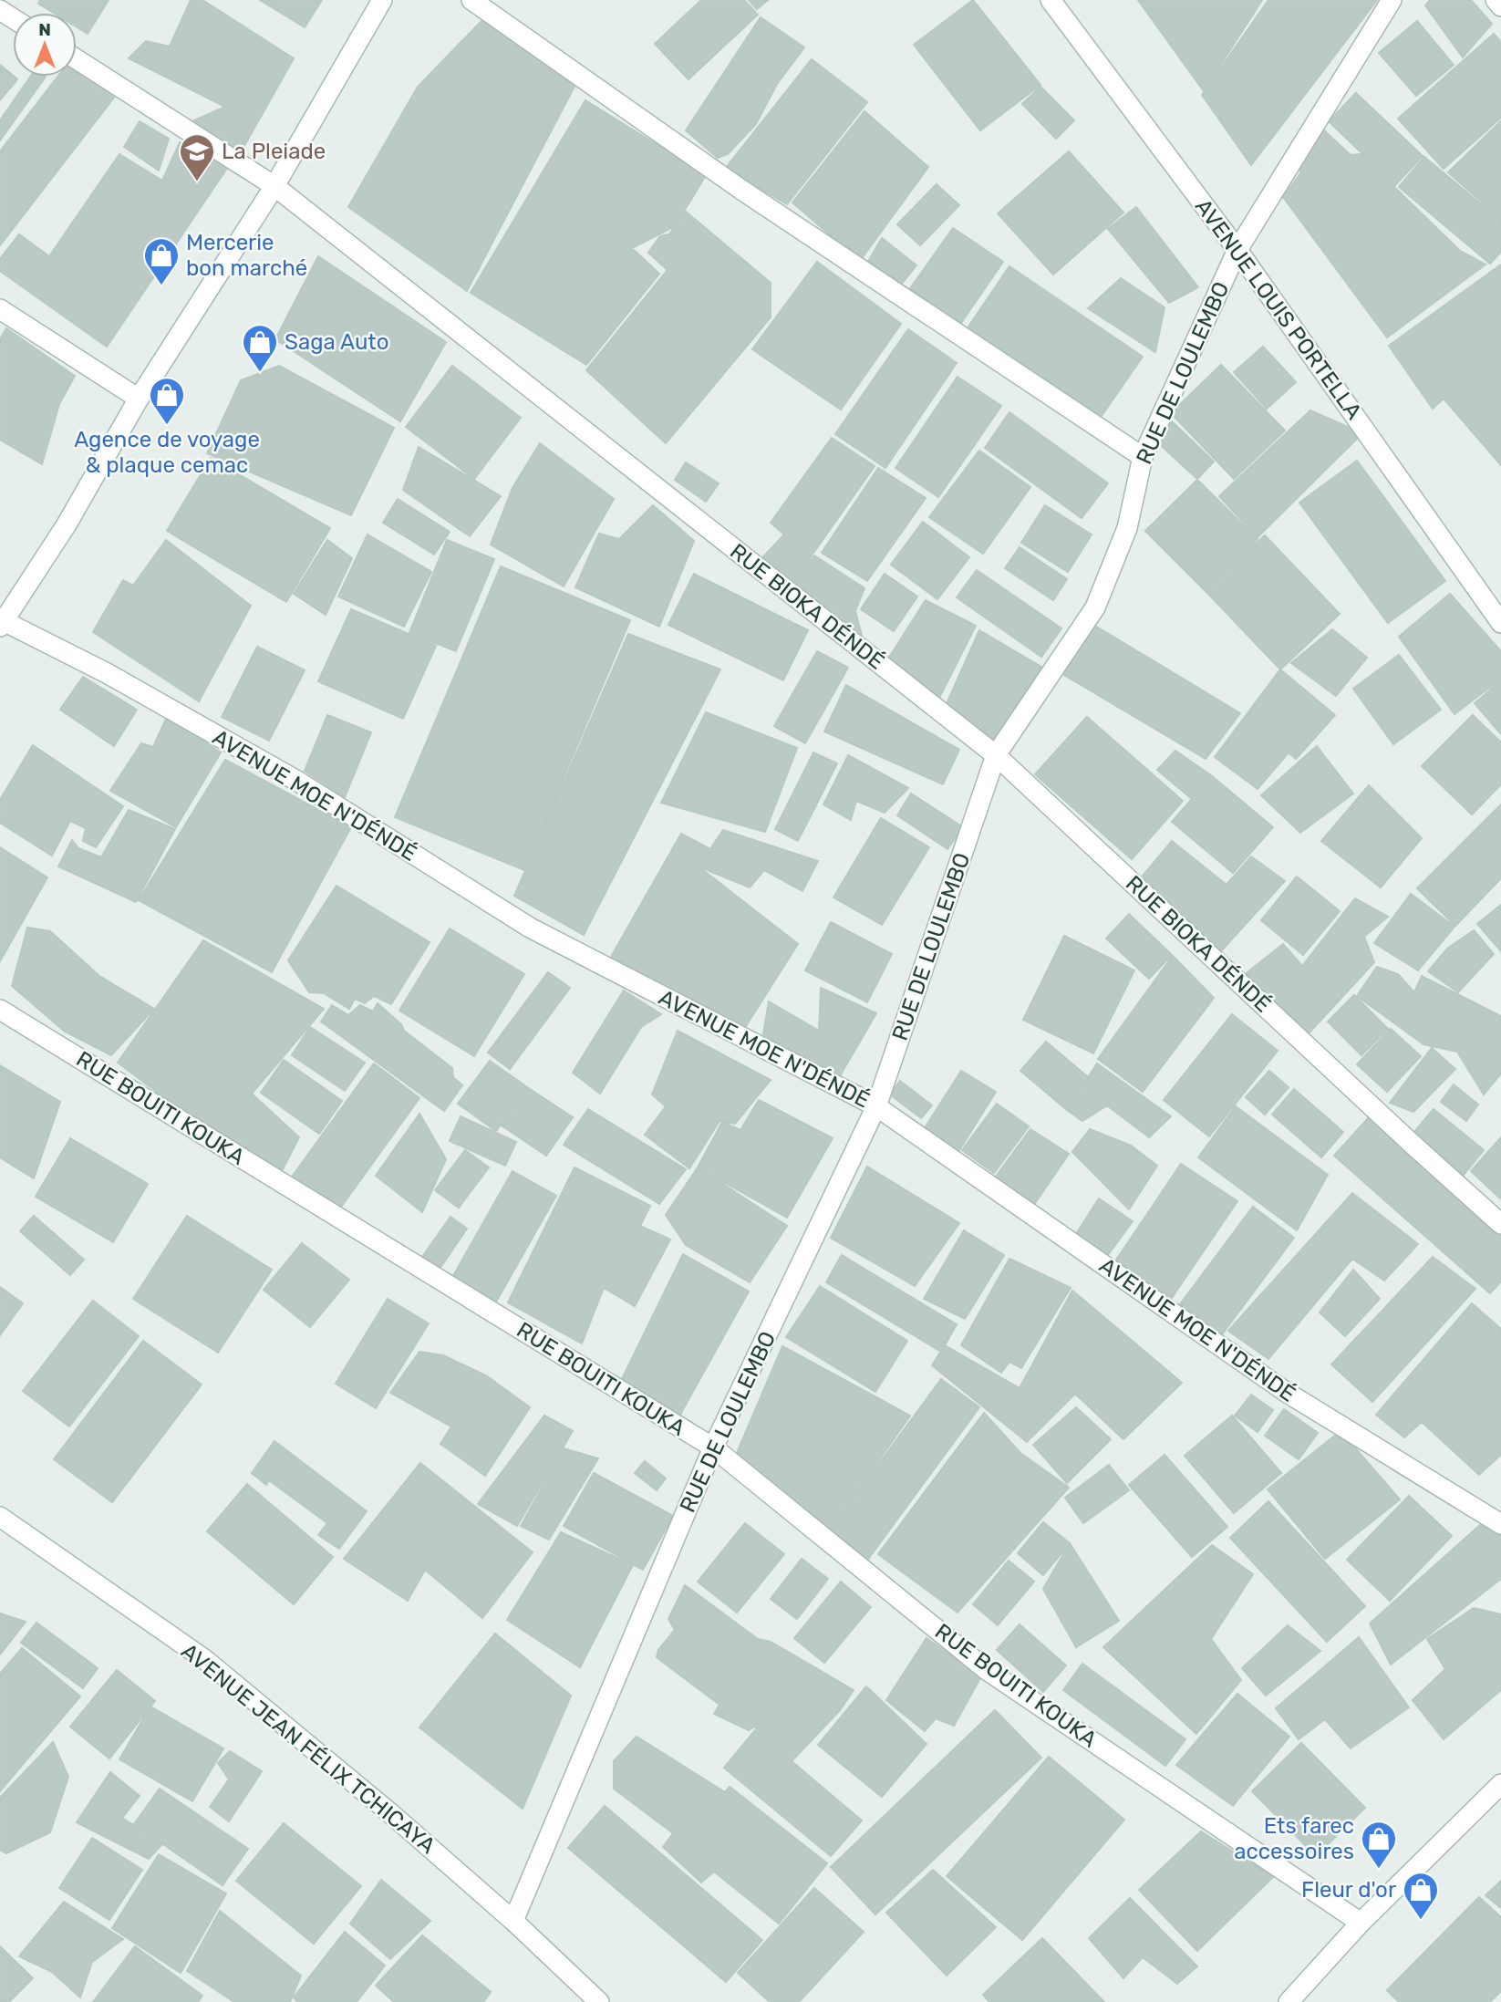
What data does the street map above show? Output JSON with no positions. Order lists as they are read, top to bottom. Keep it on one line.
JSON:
{"streets":{"street":["AVENUE LOUIS PORTELLA","RUE DE LOULEMBO","RUE BIOKA DÉNDÉ","AVENUE MOE N'DÉNDÉ","RUE BOUITI KOUKA","AVENUE JEAN FÉLIX TCHICAYA"]},"crossings":[["AVENUE LOUIS PORTELLA","RUE DE LOULEMBO"],["RUE DE LOULEMBO","RUE BIOKA DÉNDÉ"],["RUE DE LOULEMBO","AVENUE MOE N'DÉNDÉ"],["RUE DE LOULEMBO","RUE BOUITI KOUKA"],["RUE DE LOULEMBO","AVENUE JEAN FÉLIX TCHICAYA"]],"places":{"school or university":["La Pleiade"],"shop":["Mercerie bon marché","Saga Auto","Agence de voyage & plaque cemac","Ets farec accessoires","Fleur d'or"]},"north":"top"}
